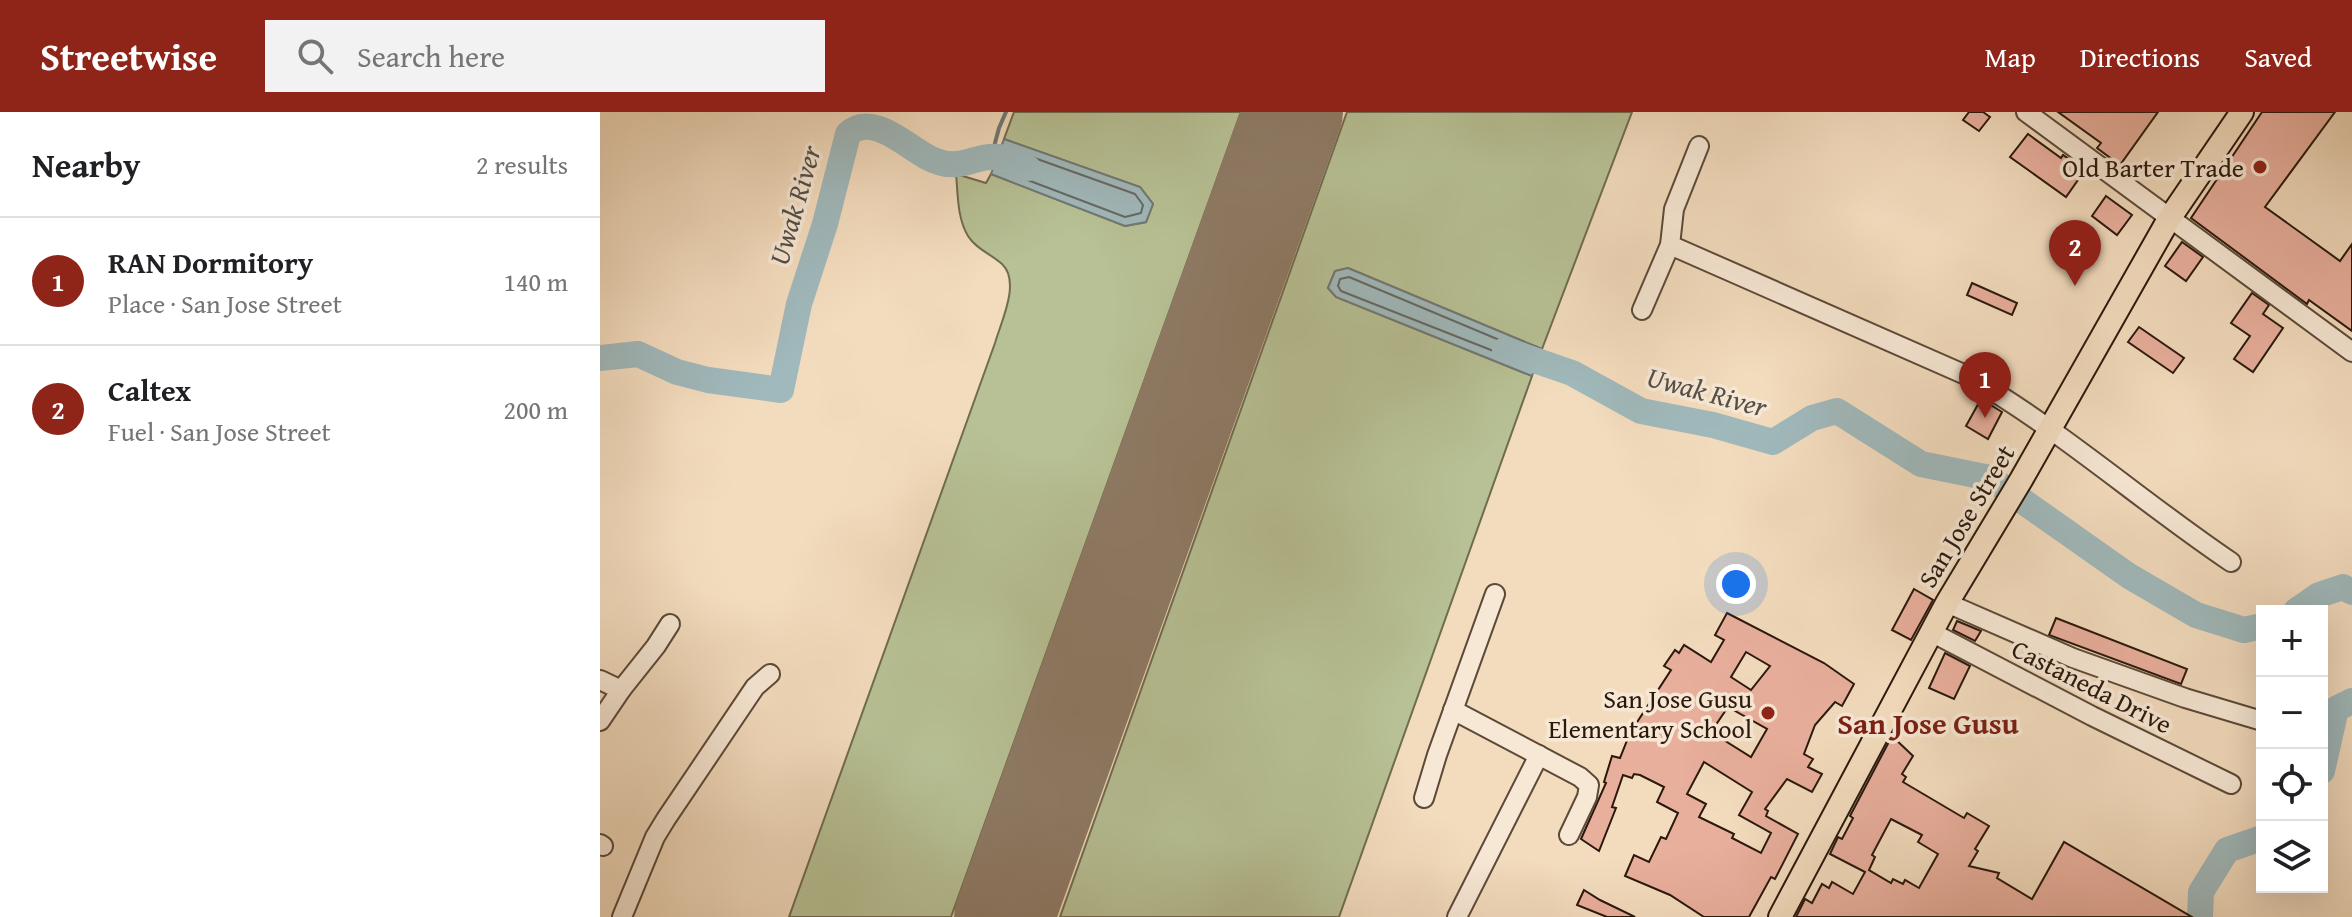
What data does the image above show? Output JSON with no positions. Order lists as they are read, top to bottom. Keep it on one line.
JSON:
{"streets":{"main road":["San Jose Street"],"street":["Castaneda Drive"]},"crossings":[["San Jose Street","Castaneda Drive"]],"districts":["San Jose Gusu"],"water":["Uwak River"],"places":["Old Barter Trade","San Jose Gusu Elementary School"],"page":{"header":"Streetwise","search":"Search here","nav":["Map","Directions","Saved"],"heading":["Nearby","2 results"],"list":[{"mark":"1","name":"RAN Dormitory","note":"Place · San Jose Street","value":"140 m"},{"mark":"2","name":"Caltex","note":"Fuel · San Jose Street","value":"200 m"}],"pins":["2","1"],"map_buttons":["+","−"]}}
